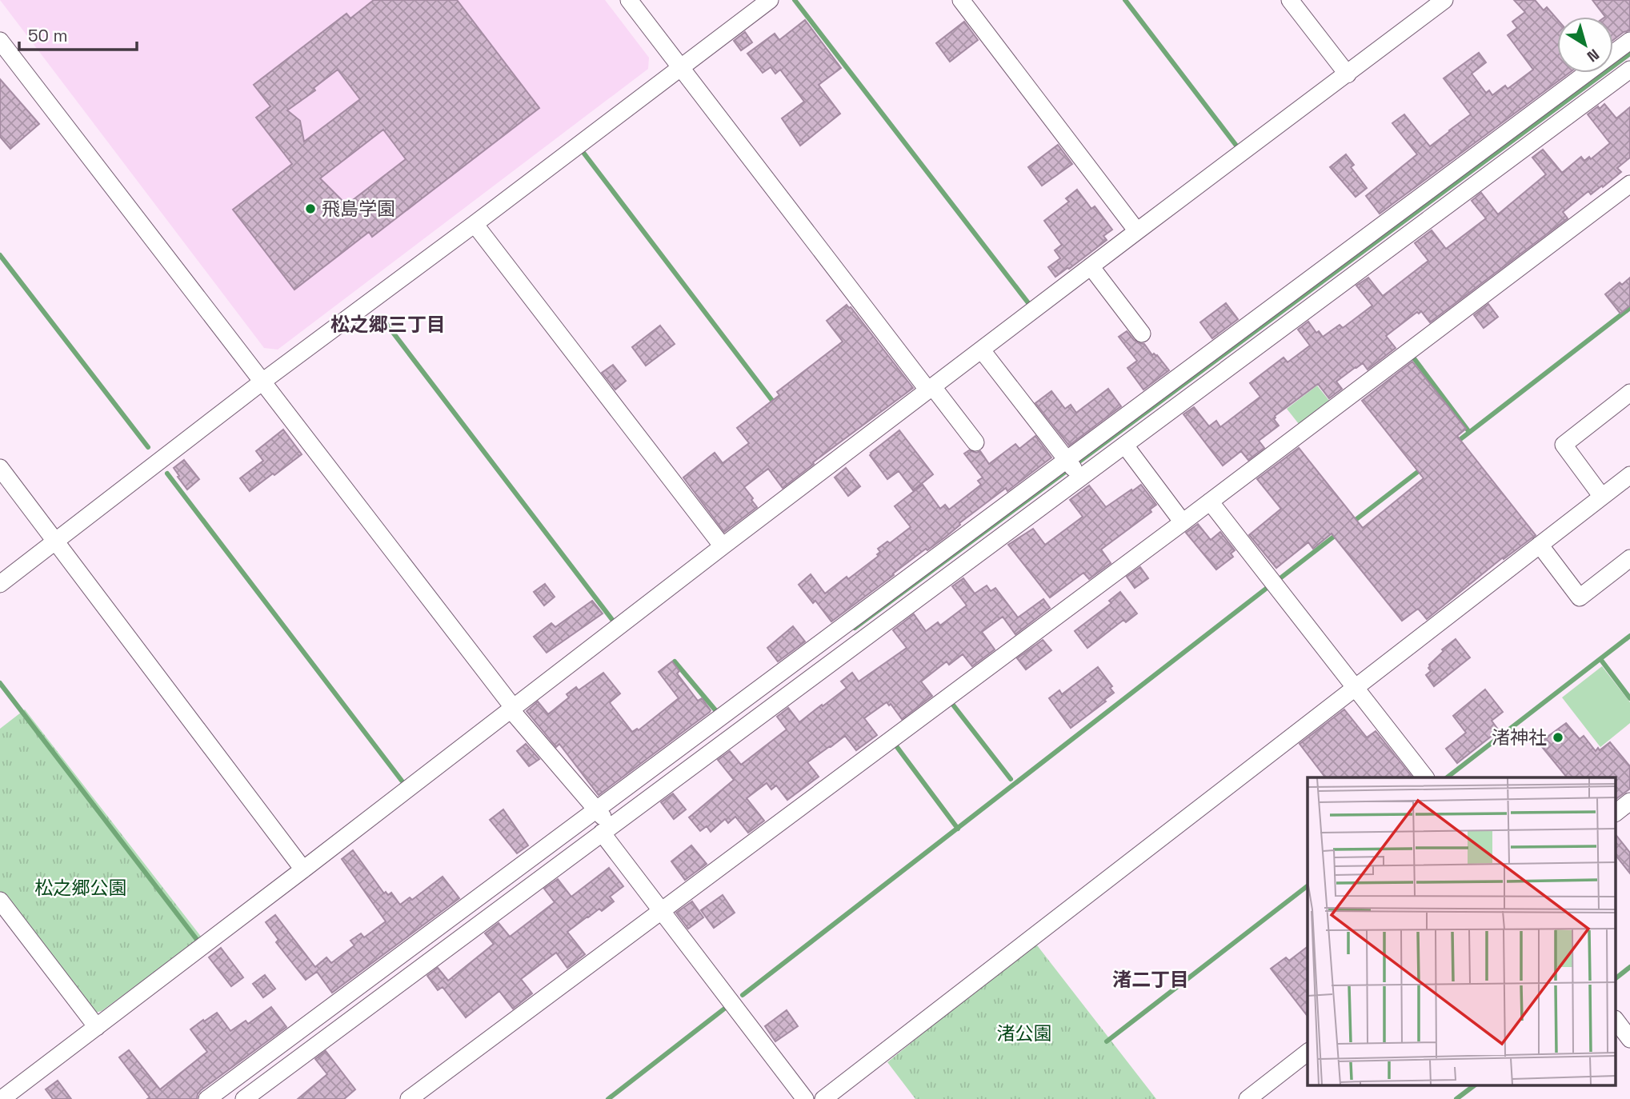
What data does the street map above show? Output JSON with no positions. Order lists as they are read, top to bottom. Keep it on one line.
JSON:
{"districts":["松之郷三丁目","渚二丁目"],"parks":["松之郷公園","渚公園"],"places":["飛島学園","渚神社"],"scale_bar":"50 m","north":"bottom right"}
